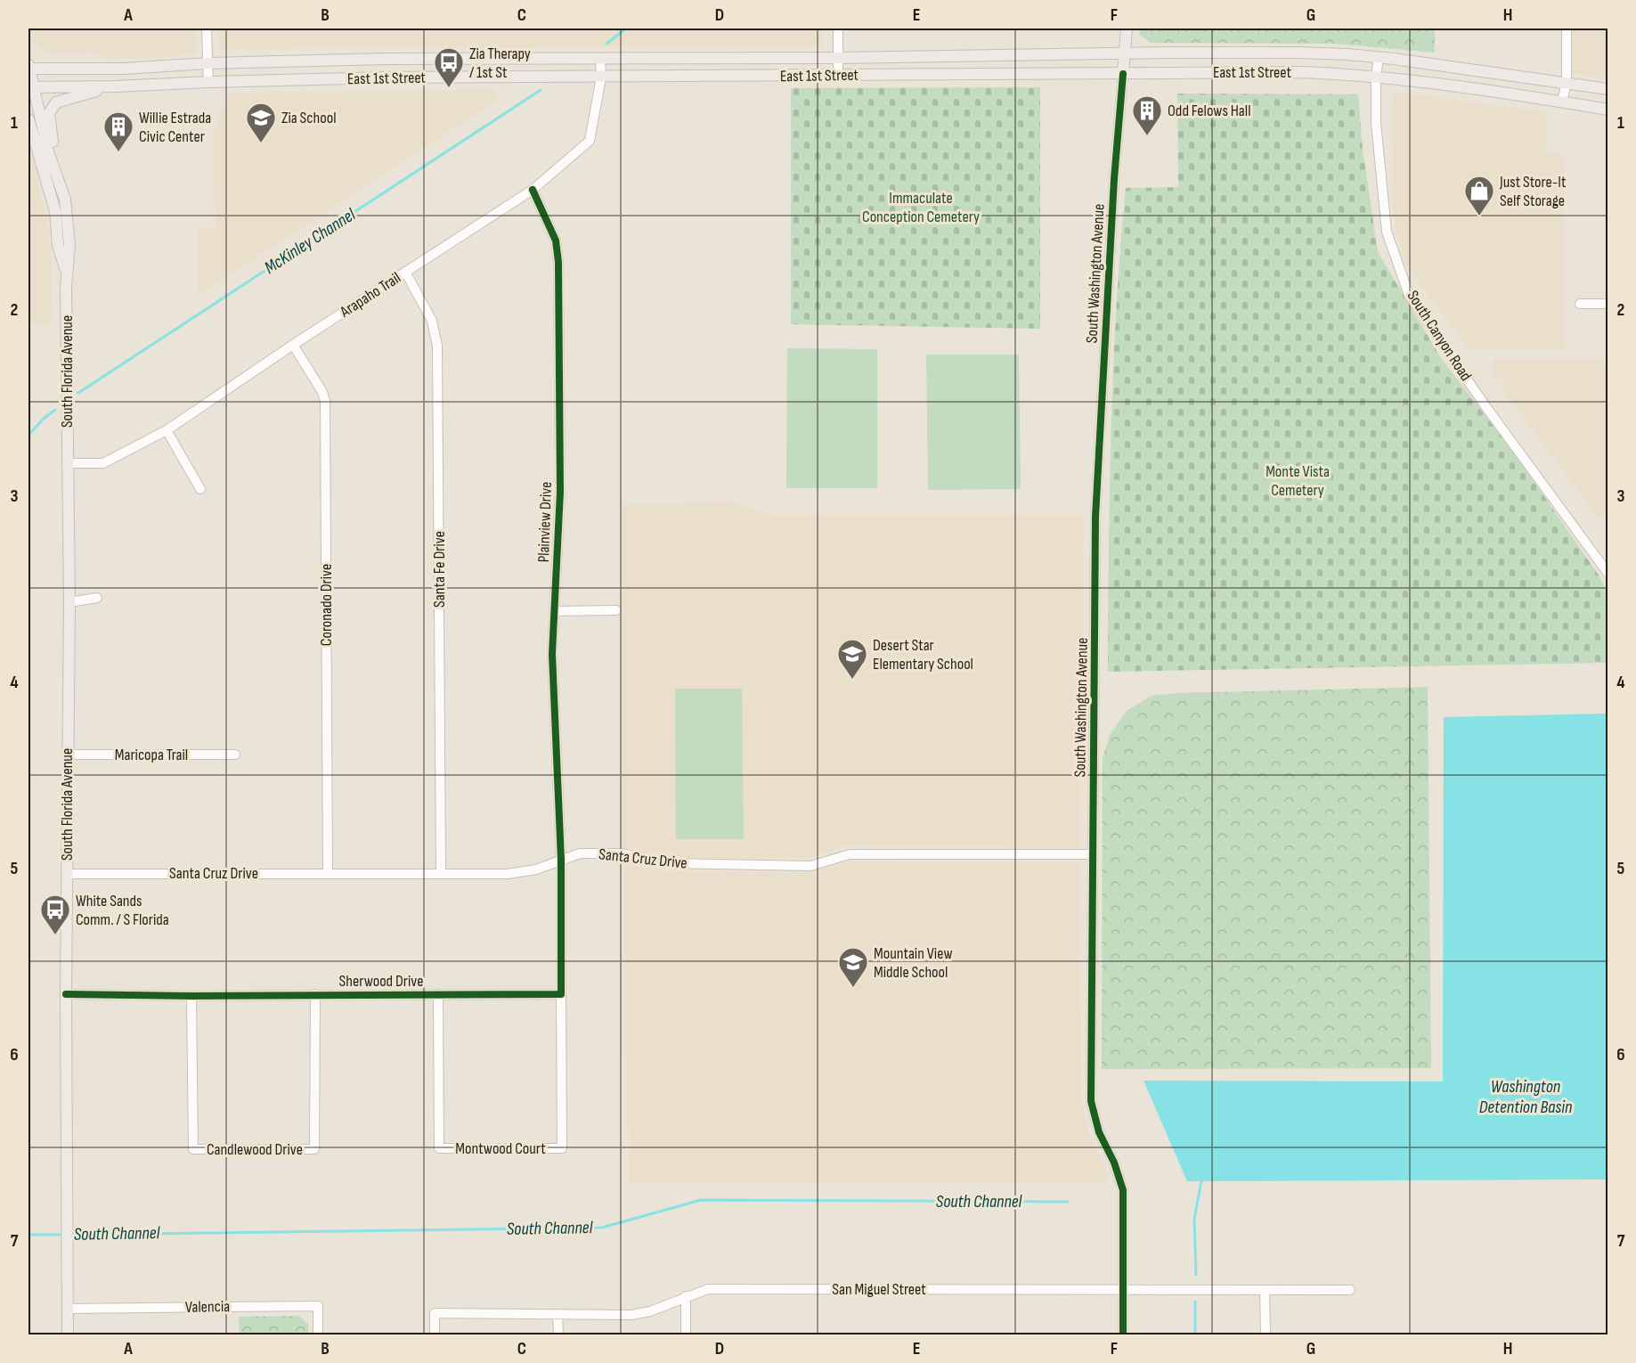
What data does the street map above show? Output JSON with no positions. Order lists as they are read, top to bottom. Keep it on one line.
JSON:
{"streets":{"main road":["East 1st Street","South Florida Avenue"],"street":["South Washington Avenue","Arapaho Trail","South Canyon Road","Plainview Drive","Santa Fe Drive","Coronado Drive","Maricopa Trail","Santa Cruz Drive","Sherwood Drive","Montwood Court","Candlewood Drive","San Miguel Street","Valencia"]},"crossings":[["East 1st Street","South Washington Avenue"],["East 1st Street","Arapaho Trail"],["East 1st Street","South Canyon Road"],["East 1st Street","South Florida Avenue"],["South Washington Avenue","Santa Cruz Drive"],["South Washington Avenue","San Miguel Street"],["Arapaho Trail","South Florida Avenue"],["Arapaho Trail","Plainview Drive"],["Arapaho Trail","Santa Fe Drive"],["Arapaho Trail","Coronado Drive"],["South Florida Avenue","Maricopa Trail"],["South Florida Avenue","Santa Cruz Drive"],["South Florida Avenue","Sherwood Drive"],["South Florida Avenue","Valencia"],["Plainview Drive","Santa Cruz Drive"],["Santa Fe Drive","Santa Cruz Drive"],["Coronado Drive","Santa Cruz Drive"],["Sherwood Drive","Montwood Court"],["Sherwood Drive","Candlewood Drive"]],"water":["McKinley Channel","Washington Detention Basin","South Channel"],"parks":["Immaculate Conception Cemetery","Monte Vista Cemetery"],"places":{"bus stop":["Zia Therapy / 1st St","White Sands Comm. / S Florida"],"building":["Odd Felows Hall","Willie Estrada Civic Center"],"school or university":["Zia School","Desert Star Elementary School","Mountain View Middle School"],"shop":["Just Store-It Self Storage"]},"grid":{"columns":["A","B","C","D","E","F","G","H"],"rows":["1","2","3","4","5","6","7"]}}
